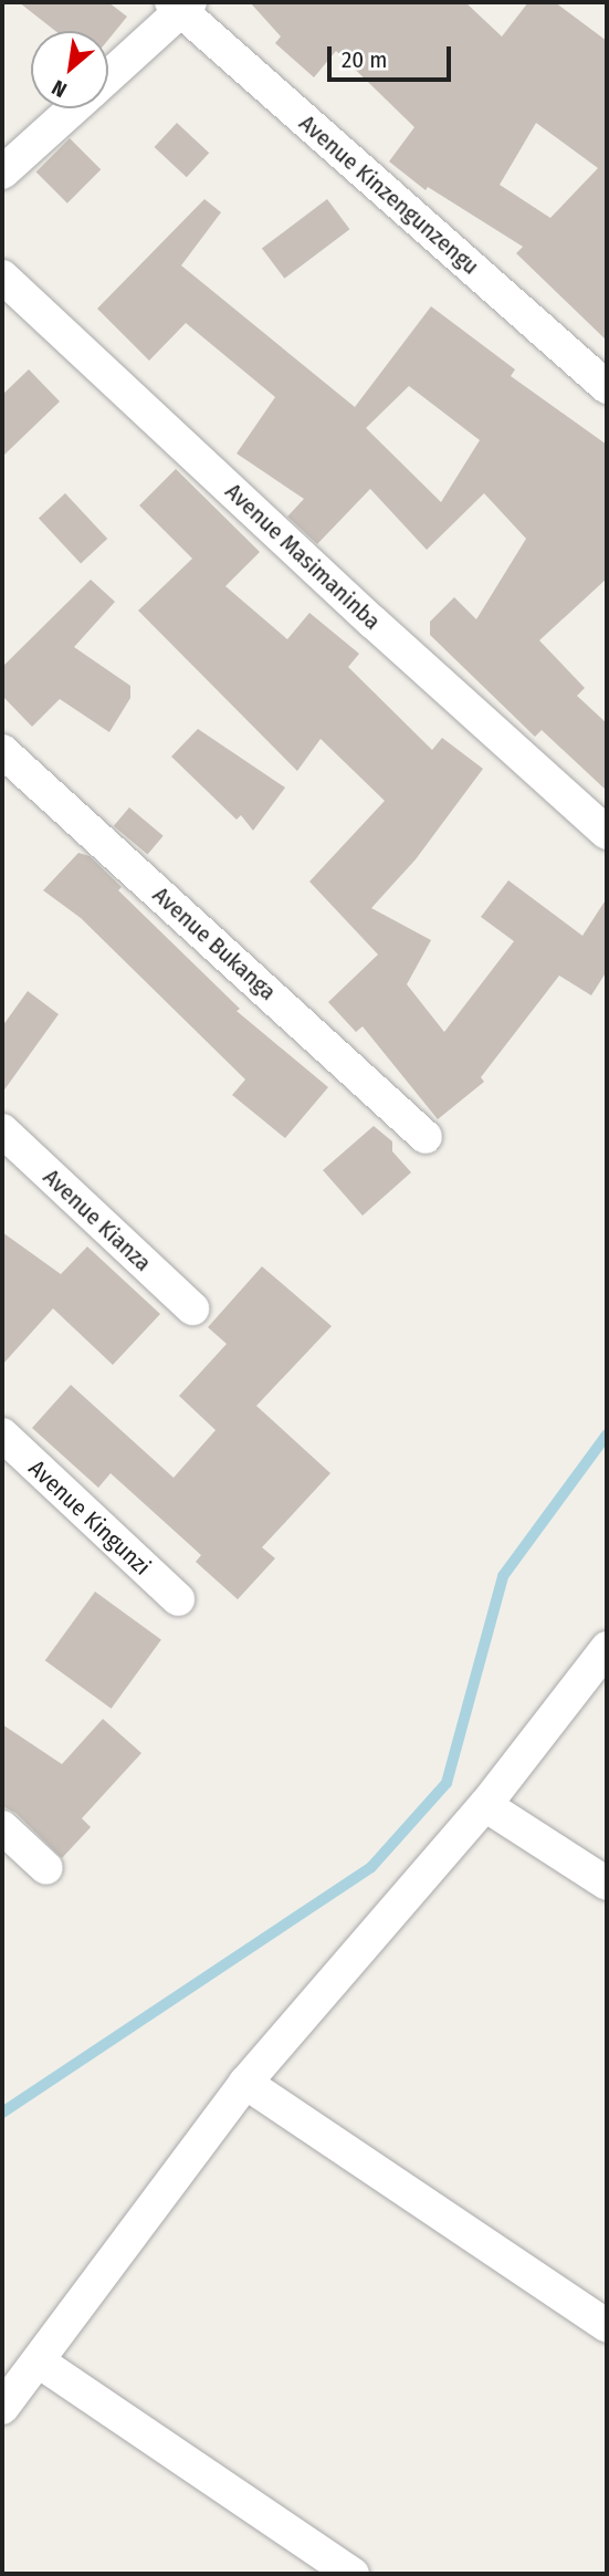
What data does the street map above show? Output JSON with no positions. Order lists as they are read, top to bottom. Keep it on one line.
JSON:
{"streets":{"street":["Avenue Kinzengunzengu","Avenue Masimaninba","Avenue Bukanga","Avenue Kianza","Avenue Kingunzi"]},"scale_bar":"20 m","north":"bottom left"}
